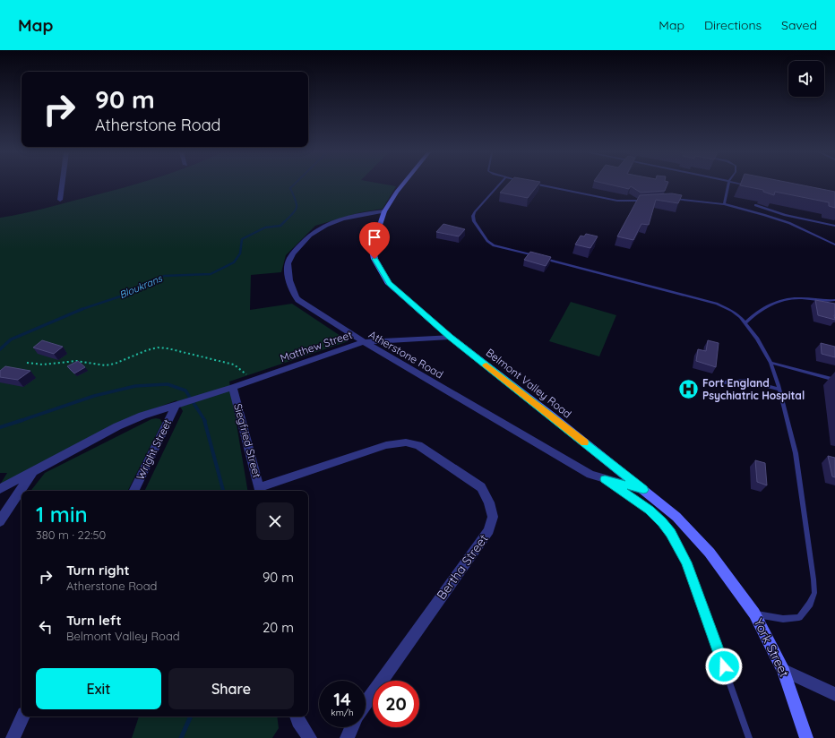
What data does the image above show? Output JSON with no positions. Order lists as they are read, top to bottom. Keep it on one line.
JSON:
{"streets":{"street":["Matthew Street","Atherstone Road","Belmont Valley Road","Siegfried Street","Wright Street","Bertha Street","York Street"]},"crossings":[["Matthew Street","Atherstone Road"],["Matthew Street","Belmont Valley Road"],["Matthew Street","Siegfried Street"],["Matthew Street","Wright Street"],["Atherstone Road","Belmont Valley Road"],["Belmont Valley Road","York Street"],["Siegfried Street","Bertha Street"]],"water":["Bloukrans"],"places":{"hospital":["Fort England Psychiatric Hospital"]},"page":{"header":"Map","nav":["Map","Directions","Saved"],"turn":["90 m","Atherstone Road"],"heading":["1 min","380 m · 22:50"],"list":[{"name":"Turn right","note":"Atherstone Road","value":"90 m"},{"name":"Turn left","note":"Belmont Valley Road","value":"20 m"}],"buttons":["Exit","Share"],"speed":"14 km/h","limit":"20"}}
